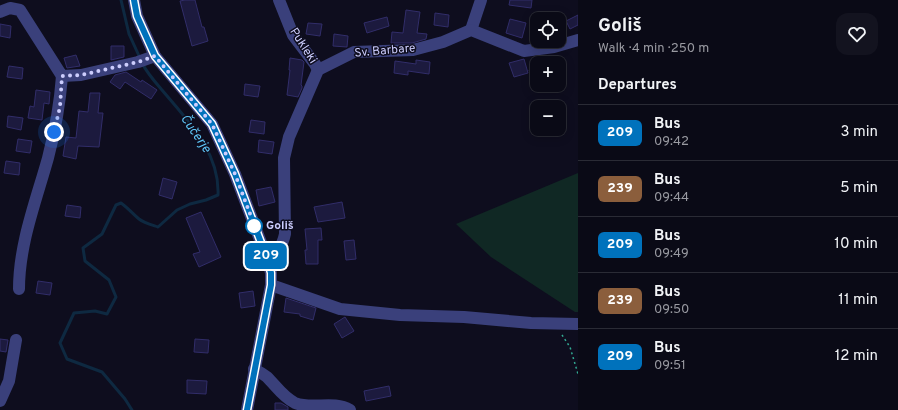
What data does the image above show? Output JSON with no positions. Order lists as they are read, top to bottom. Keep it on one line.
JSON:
{"streets":{"street":["Pukleki","Sv. Barbare"]},"crossings":[["Pukleki","Sv. Barbare"]],"water":["Čučerje"],"places":["Goliš"],"lines":["bus line 209"],"page":{"on_map":"209","heading":[["Goliš","Walk · 4 min · 250 m"],"Departures"],"map_buttons":["+","−"],"list":[{"mark":"209","name":"Bus","note":"09:42","value":"3 min"},{"mark":"239","name":"Bus","note":"09:44","value":"5 min"},{"mark":"209","name":"Bus","note":"09:49","value":"10 min"},{"mark":"239","name":"Bus","note":"09:50","value":"11 min"},{"mark":"209","name":"Bus","note":"09:51","value":"12 min"}]}}
